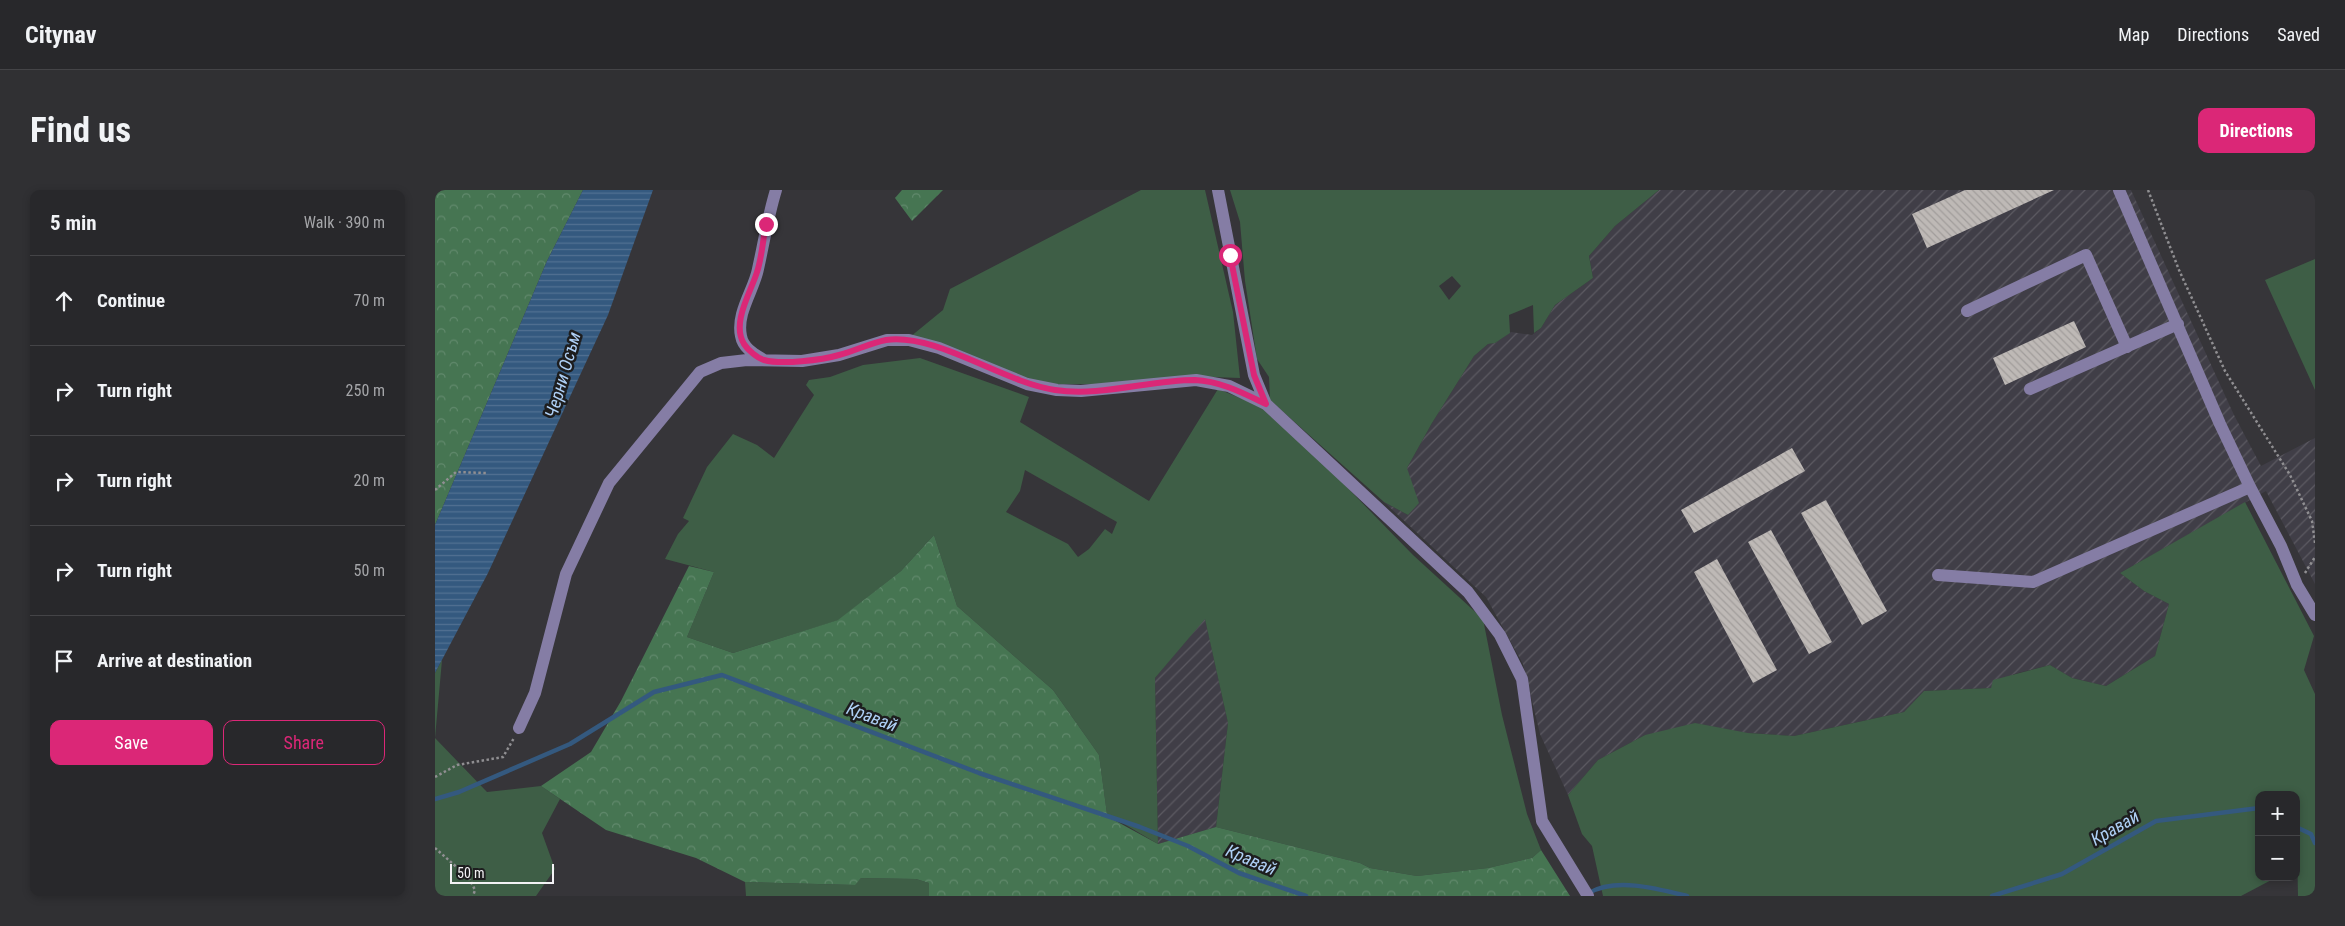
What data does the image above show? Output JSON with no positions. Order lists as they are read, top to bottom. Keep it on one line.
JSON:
{"water":["Черни Осъм","Кравай"],"scale_bar":"50 m","page":{"header":"Citynav","nav":["Map","Directions","Saved"],"buttons":["Directions",["Save","Share"]],"title":"Find us","heading":["5 min","Walk · 390 m"],"list":[["Continue","70 m"],["Turn right","250 m"],["Turn right","20 m"],["Turn right","50 m"],"Arrive at destination"],"map_buttons":["+","−"],"scale":"50 m"}}
